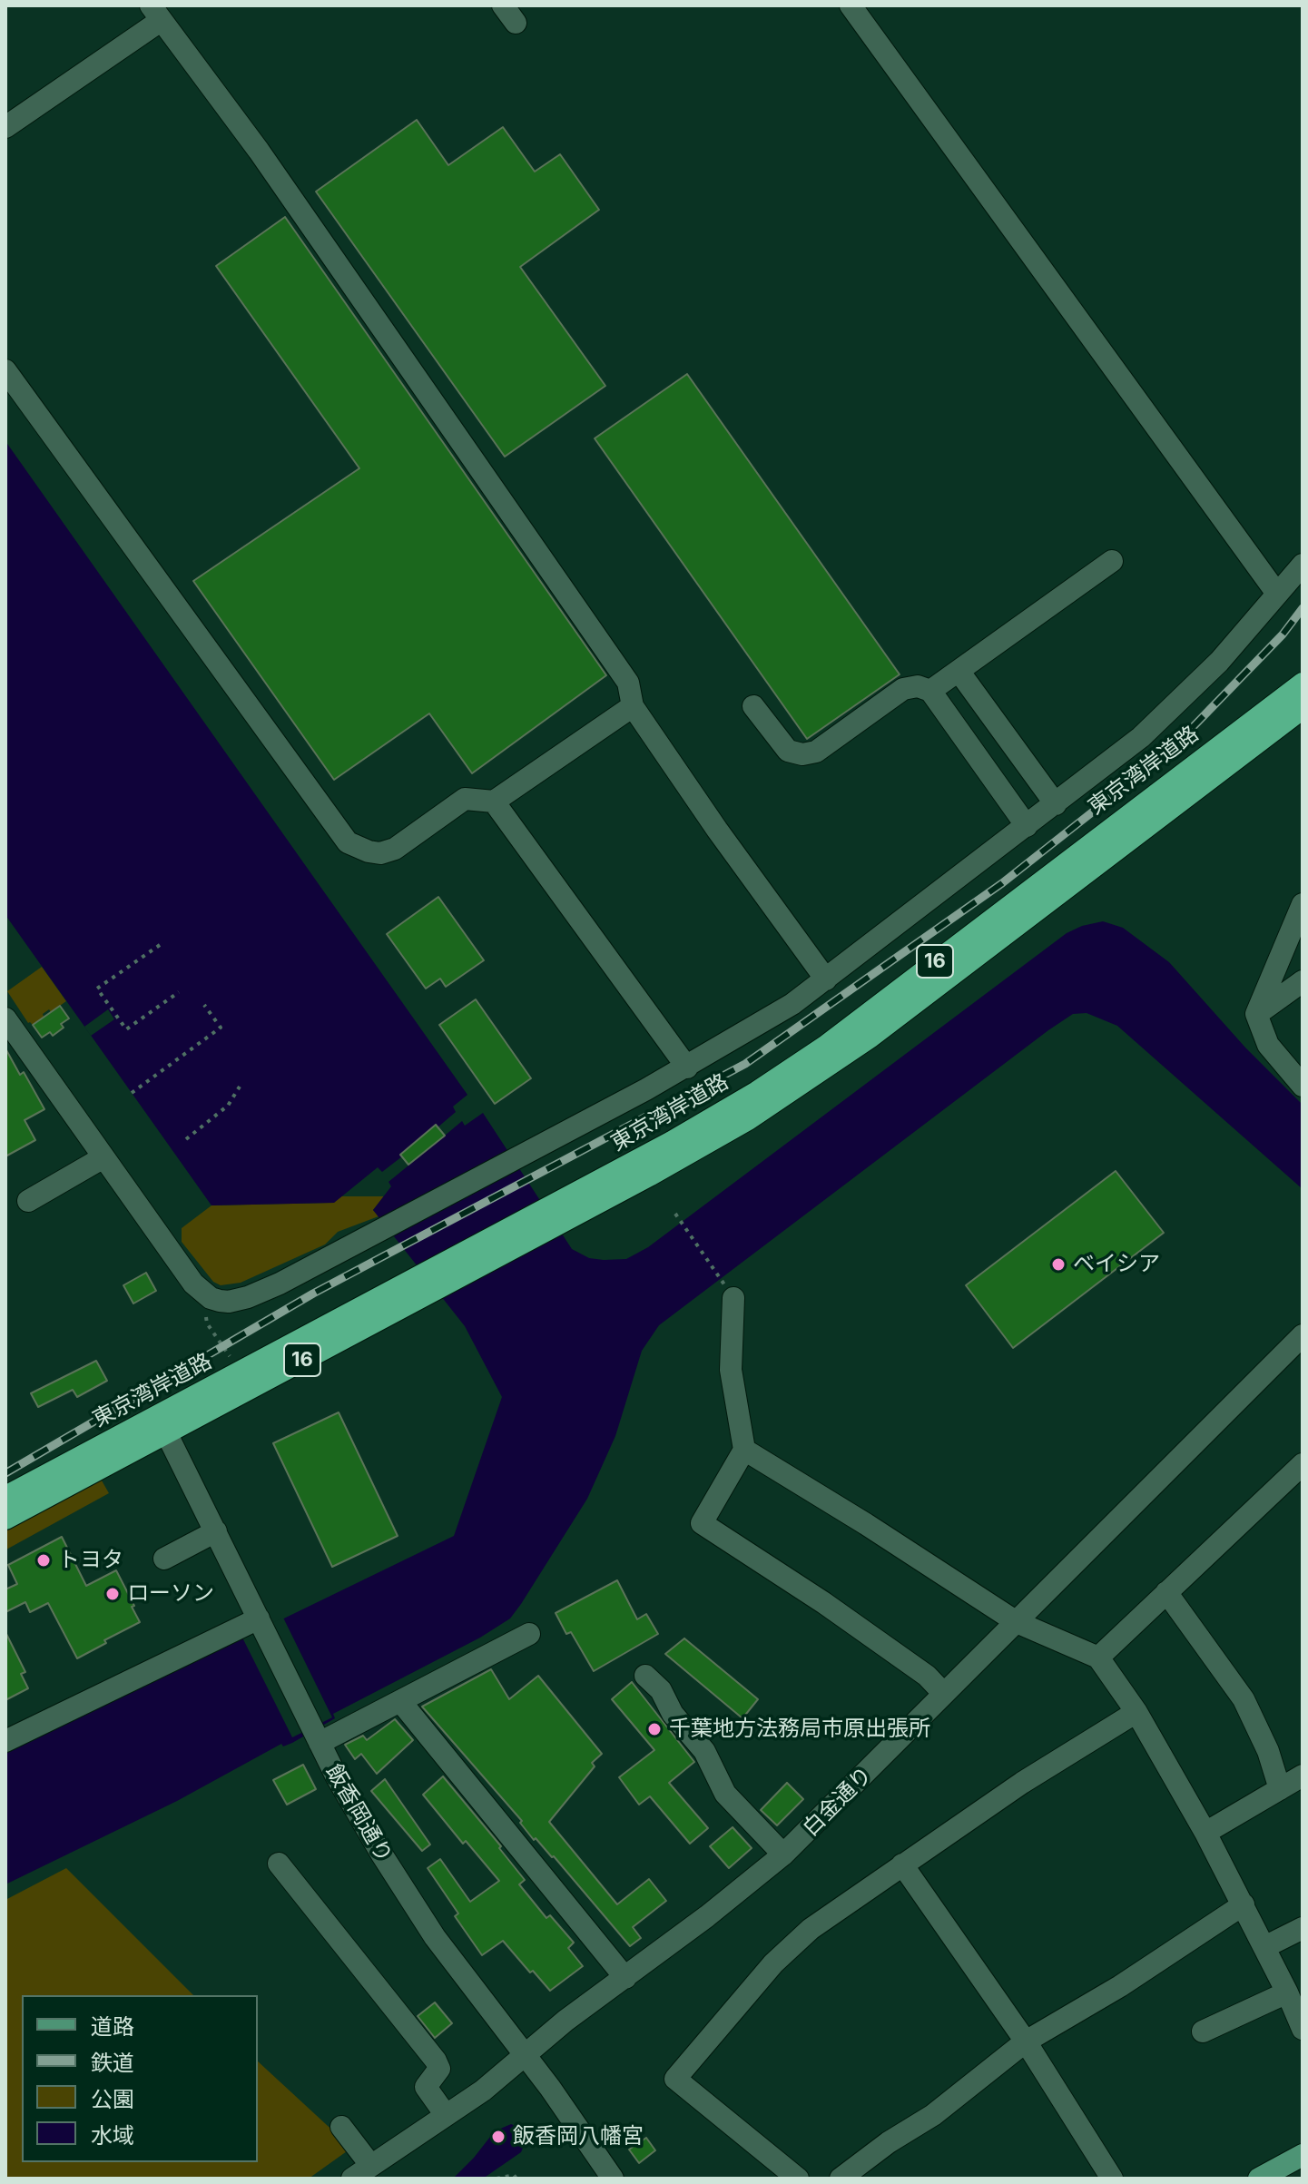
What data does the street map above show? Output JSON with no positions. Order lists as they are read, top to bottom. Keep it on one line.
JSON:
{"streets":{"highway":["東京湾岸道路","16"],"street":["白金通り","飯香岡通り"]},"crossings":[["東京湾岸道路","飯香岡通り"],["白金通り","飯香岡通り"]],"places":["ベイシア","トヨタ","ローソン","千葉地方法務局市原出張所","飯香岡八幡宮"],"legend":["道路","鉄道","公園","水域"]}
